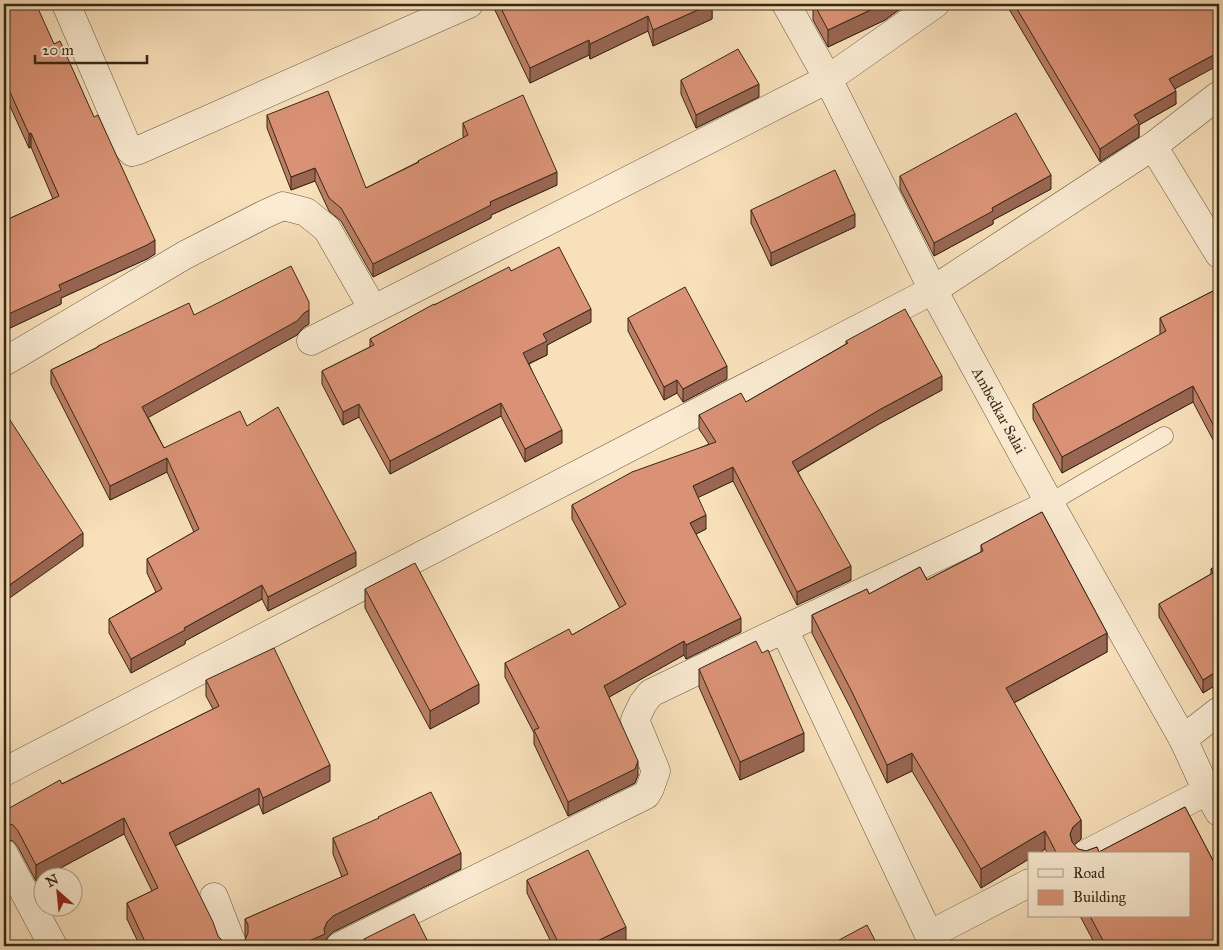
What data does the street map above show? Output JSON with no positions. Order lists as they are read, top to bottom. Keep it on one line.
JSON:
{"streets":{"street":["Ambedkar Salai"]},"legend":["Road","Building"],"scale_bar":"20 m","north":"top left"}
